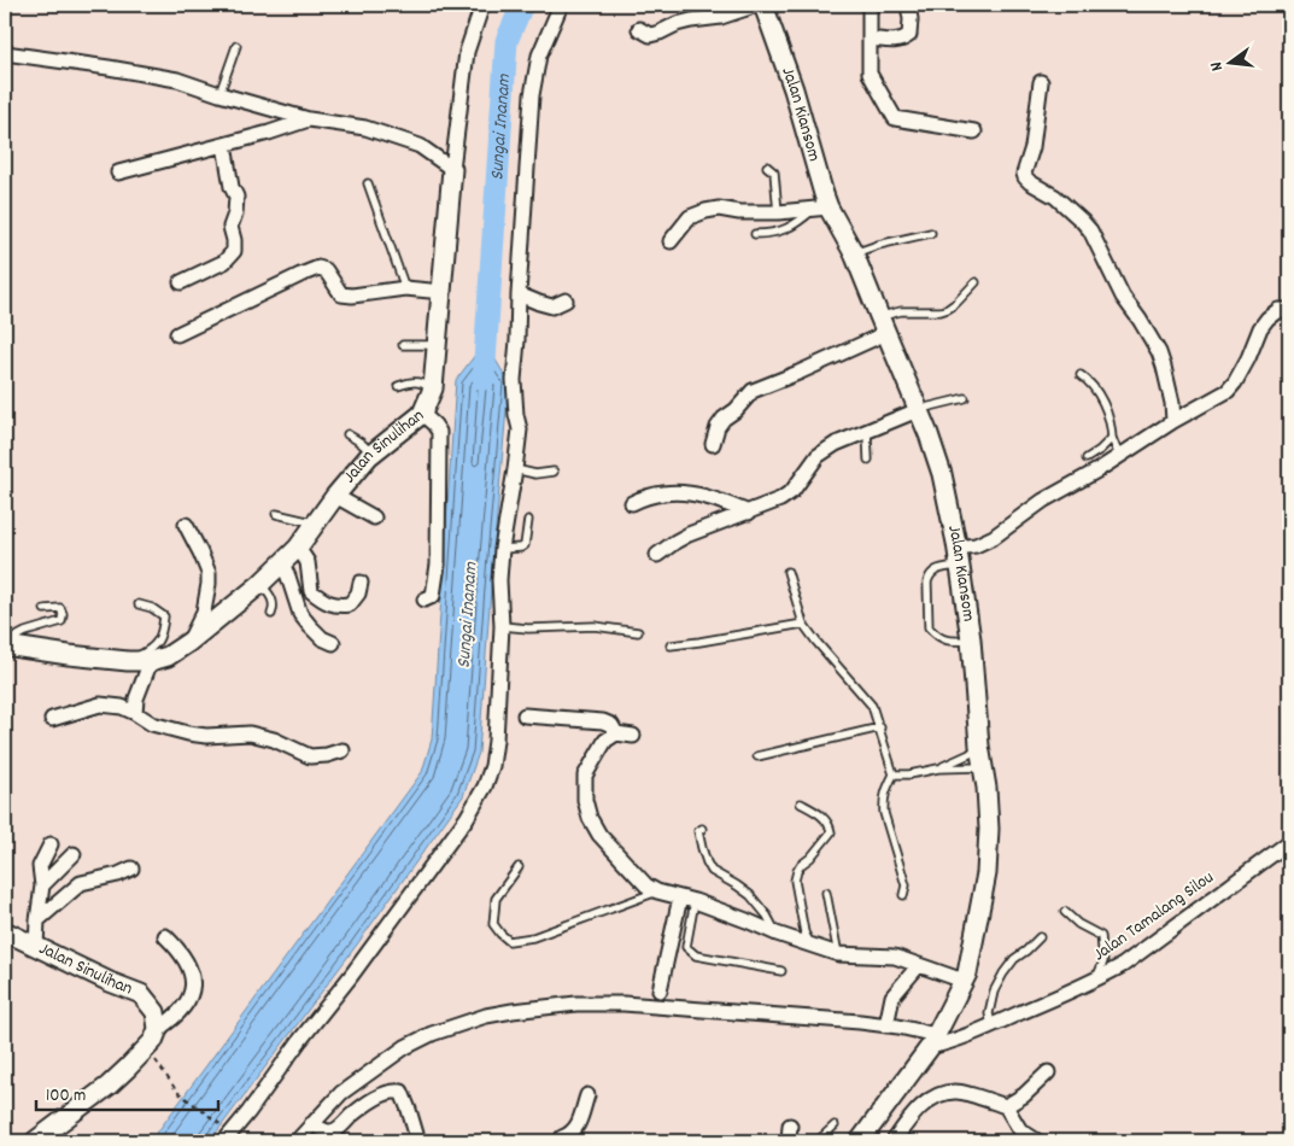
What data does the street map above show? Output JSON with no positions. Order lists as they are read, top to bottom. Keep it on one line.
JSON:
{"streets":{"street":["Jalan Kiansom","Jalan Sinulihan","Jalan Tamalang Silou"]},"crossings":[["Jalan Kiansom","Jalan Tamalang Silou"]],"water":["Sungai Inanam"],"scale_bar":"100 m","north":"left"}
